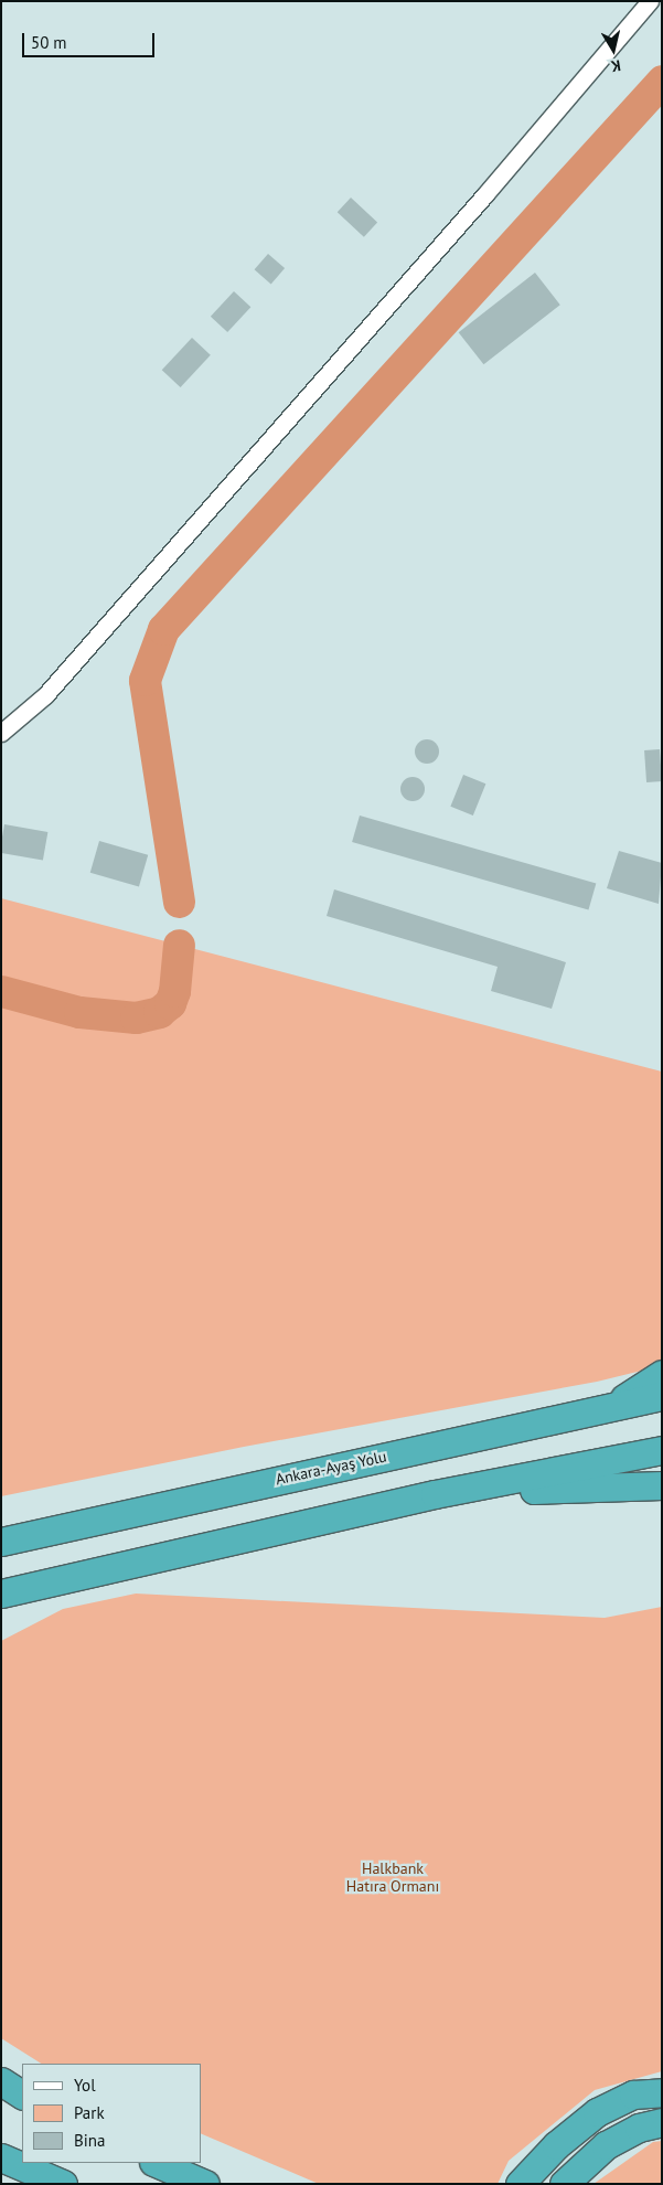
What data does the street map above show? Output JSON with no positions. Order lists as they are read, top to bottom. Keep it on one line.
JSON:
{"streets":{"highway":["Ankara-Ayaş Yolu"]},"parks":["Halkbank Hatıra Ormanı"],"legend":["Yol","Park","Bina"],"scale_bar":"50 m","north":"bottom"}
